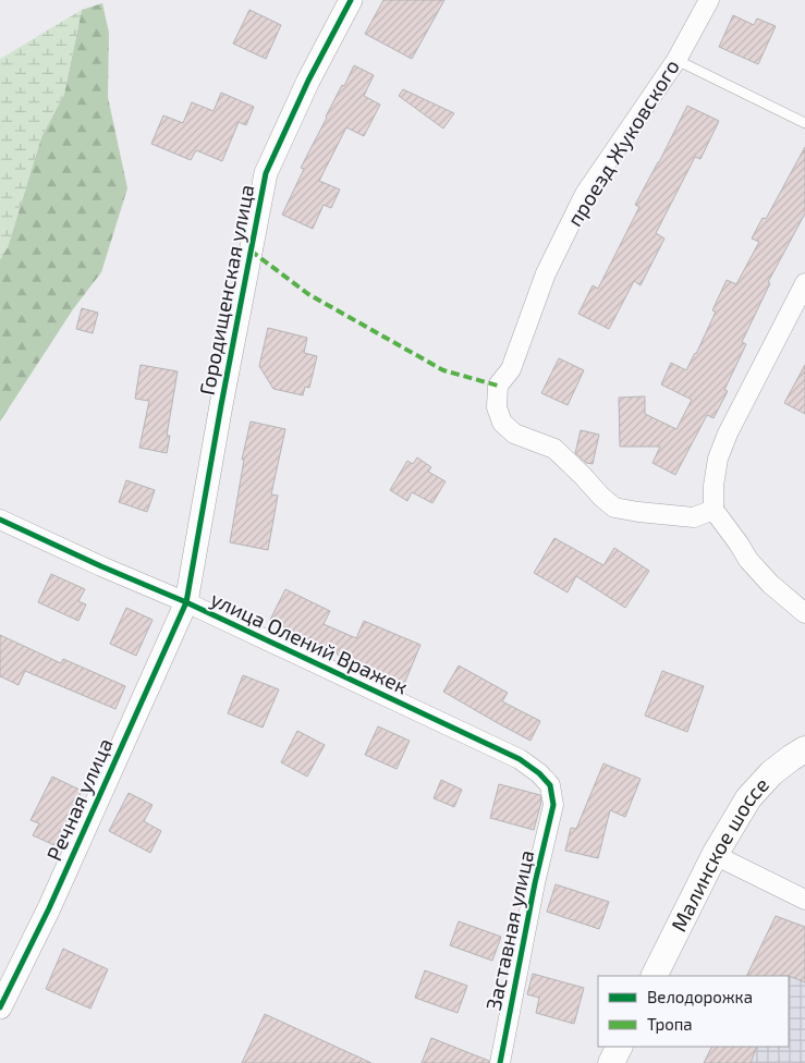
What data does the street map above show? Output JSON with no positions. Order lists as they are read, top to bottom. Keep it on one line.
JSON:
{"streets":{"main road":["Малинское шоссе"],"street":["проезд Жуковского","Городищенская улица","улица Олений Вражек","Речная улица","Заставная улица"]},"crossings":[["Городищенская улица","улица Олений Вражек"],["Городищенская улица","Речная улица"],["улица Олений Вражек","Речная улица"],["улица Олений Вражек","Заставная улица"]],"legend":["Велодорожка","Тропа"]}
